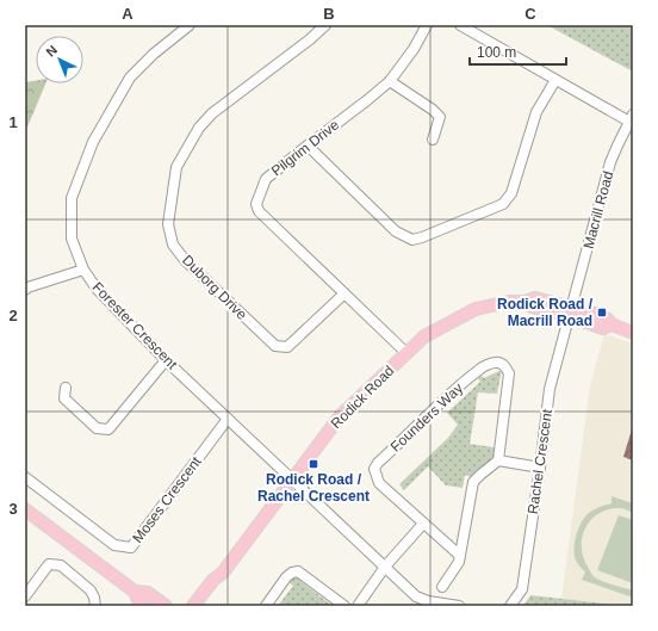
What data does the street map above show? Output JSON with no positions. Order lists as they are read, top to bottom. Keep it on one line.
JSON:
{"streets":{"main road":["Rodick Road"],"street":["Pilgrim Drive","Macrill Road","Duborg Drive","Forester Crescent","Founders Way","Rachel Crescent","Moses Crescent"]},"crossings":[["Pilgrim Drive","Duborg Drive"],["Pilgrim Drive","Rodick Road"],["Macrill Road","Rodick Road"],["Macrill Road","Rachel Crescent"],["Forester Crescent","Rodick Road"],["Forester Crescent","Moses Crescent"],["Rodick Road","Rachel Crescent"]],"places":{"transit":["Rodick Road / Macrill Road","Rodick Road / Rachel Crescent"]},"scale_bar":"100 m","north":"top left","grid":{"columns":["A","B","C"],"rows":["1","2","3"]}}
